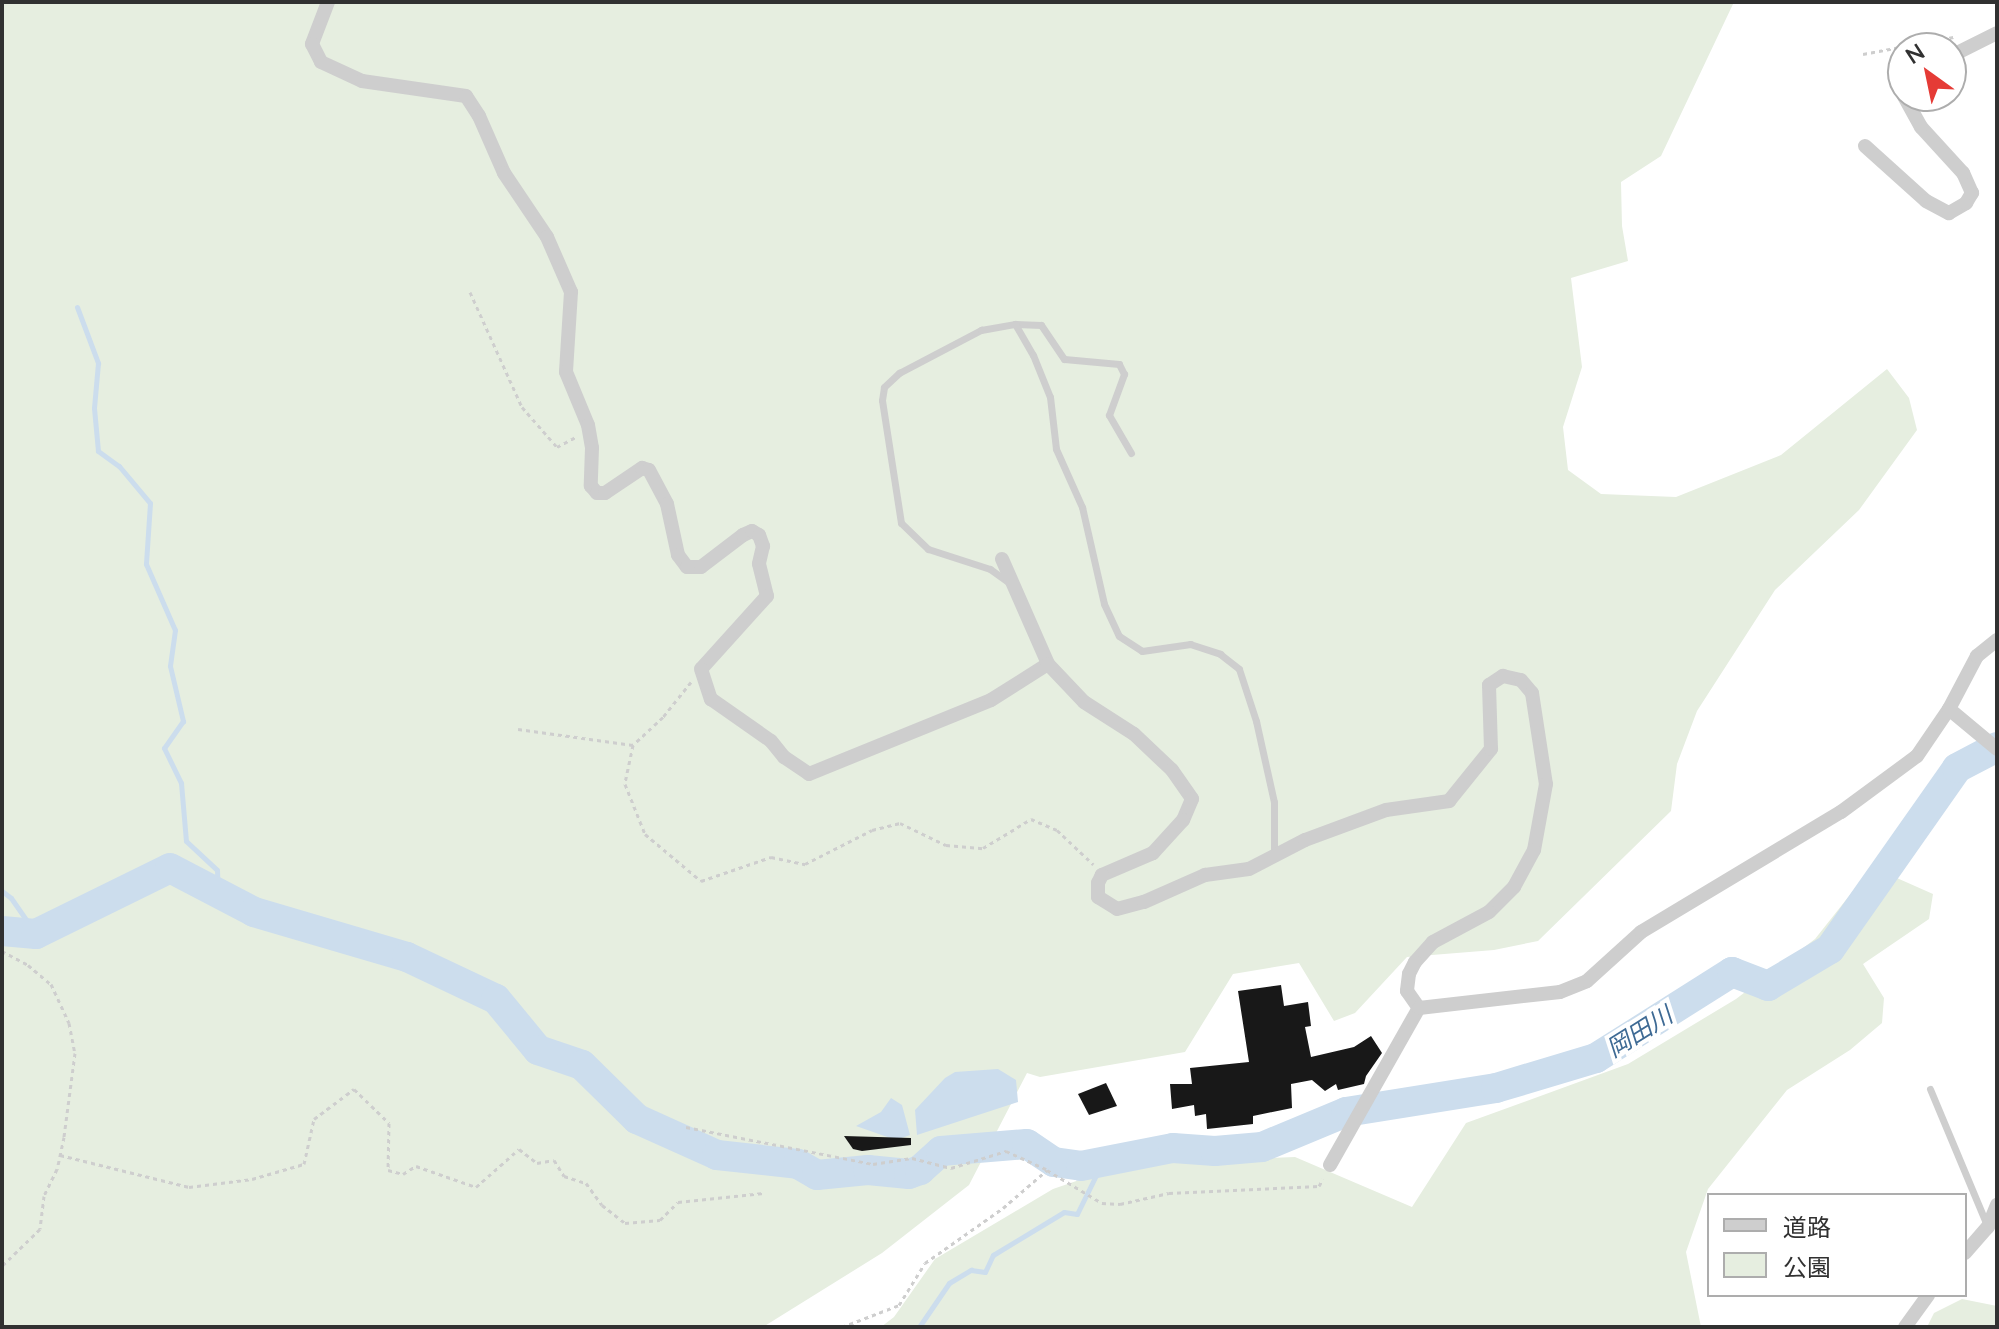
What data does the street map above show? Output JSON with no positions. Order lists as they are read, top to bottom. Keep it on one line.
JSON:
{"water":["岡田川"],"legend":["道路","公園"],"north":"top left"}
